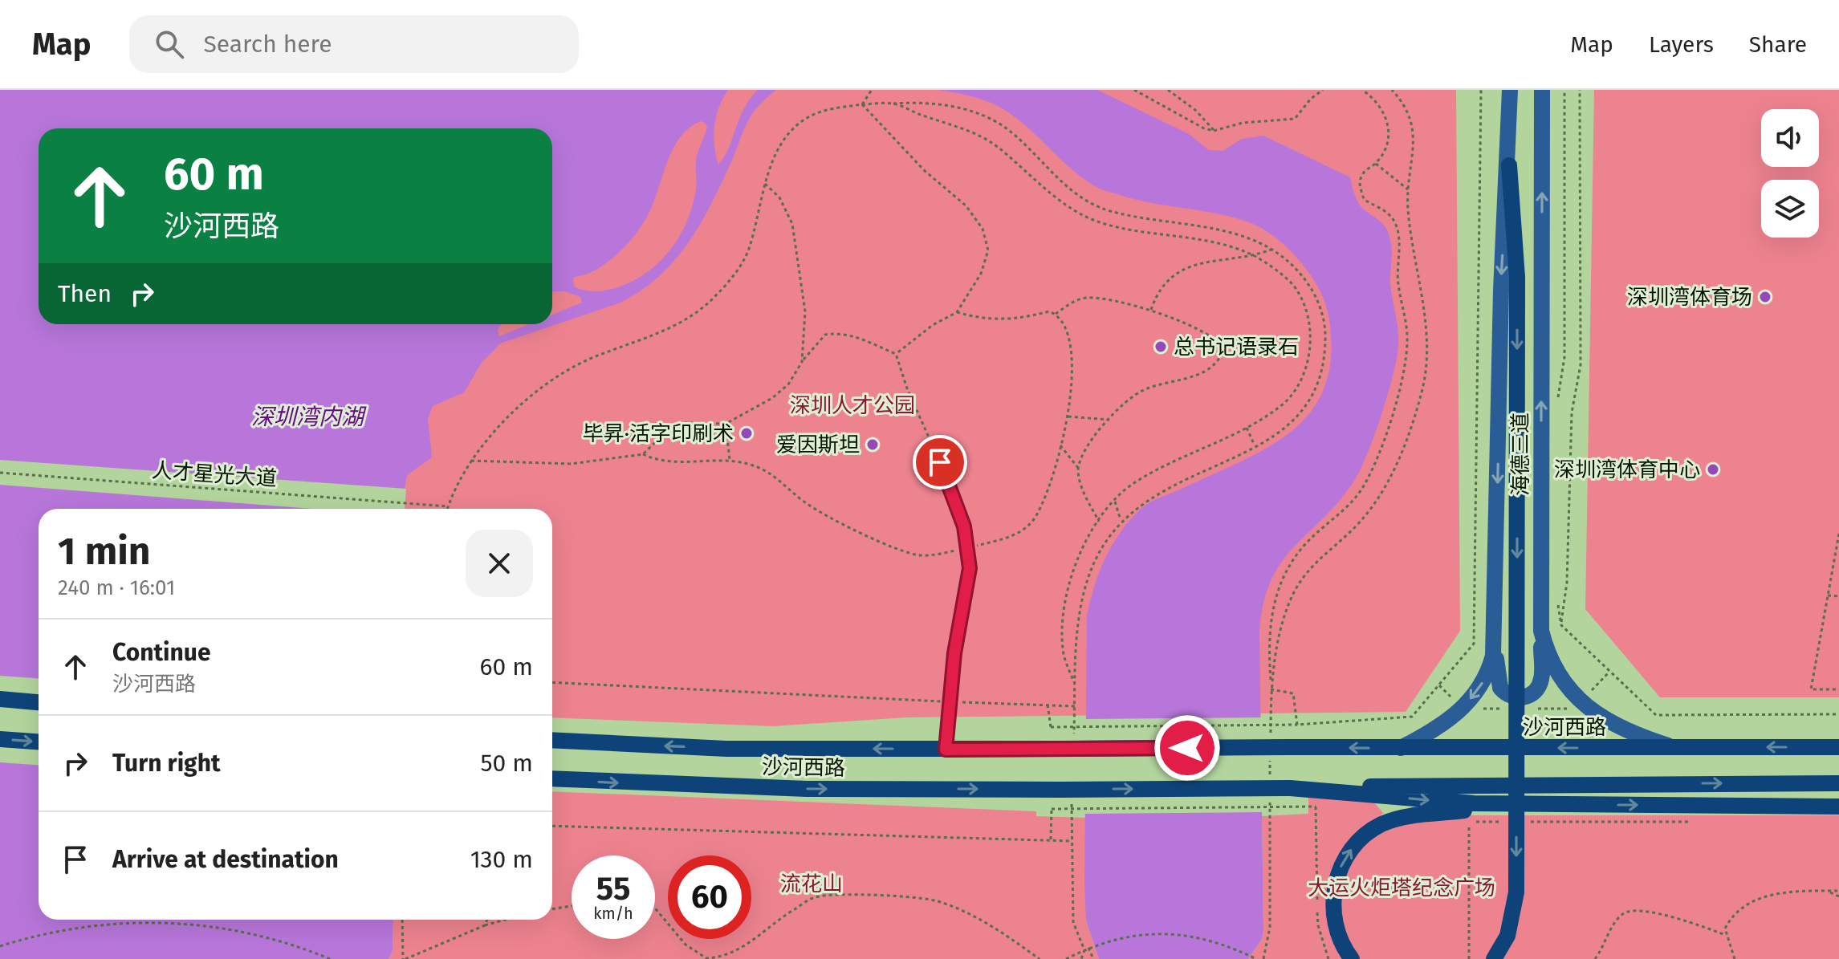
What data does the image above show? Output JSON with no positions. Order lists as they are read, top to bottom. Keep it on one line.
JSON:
{"streets":{"main road":["海德三道","沙河西路"],"path":["人才星光大道"]},"crossings":[["海德三道","沙河西路"]],"water":["深圳湾内湖"],"parks":["深圳人才公园","流花山","大运火炬塔纪念广场"],"places":["深圳湾体育场","总书记语录石","毕昇·活字印刷术","爱因斯坦","深圳湾体育中心"],"page":{"header":"Map","search":"Search here","nav":["Map","Layers","Share"],"turn":["60 m","沙河西路"],"then":"Then","heading":["1 min","240 m · 16:01"],"list":[{"name":"Continue","note":"沙河西路","value":"60 m"},{"name":"Turn right","value":"50 m"},{"name":"Arrive at destination","value":"130 m"}],"speed":"55 km/h","limit":"60"}}
